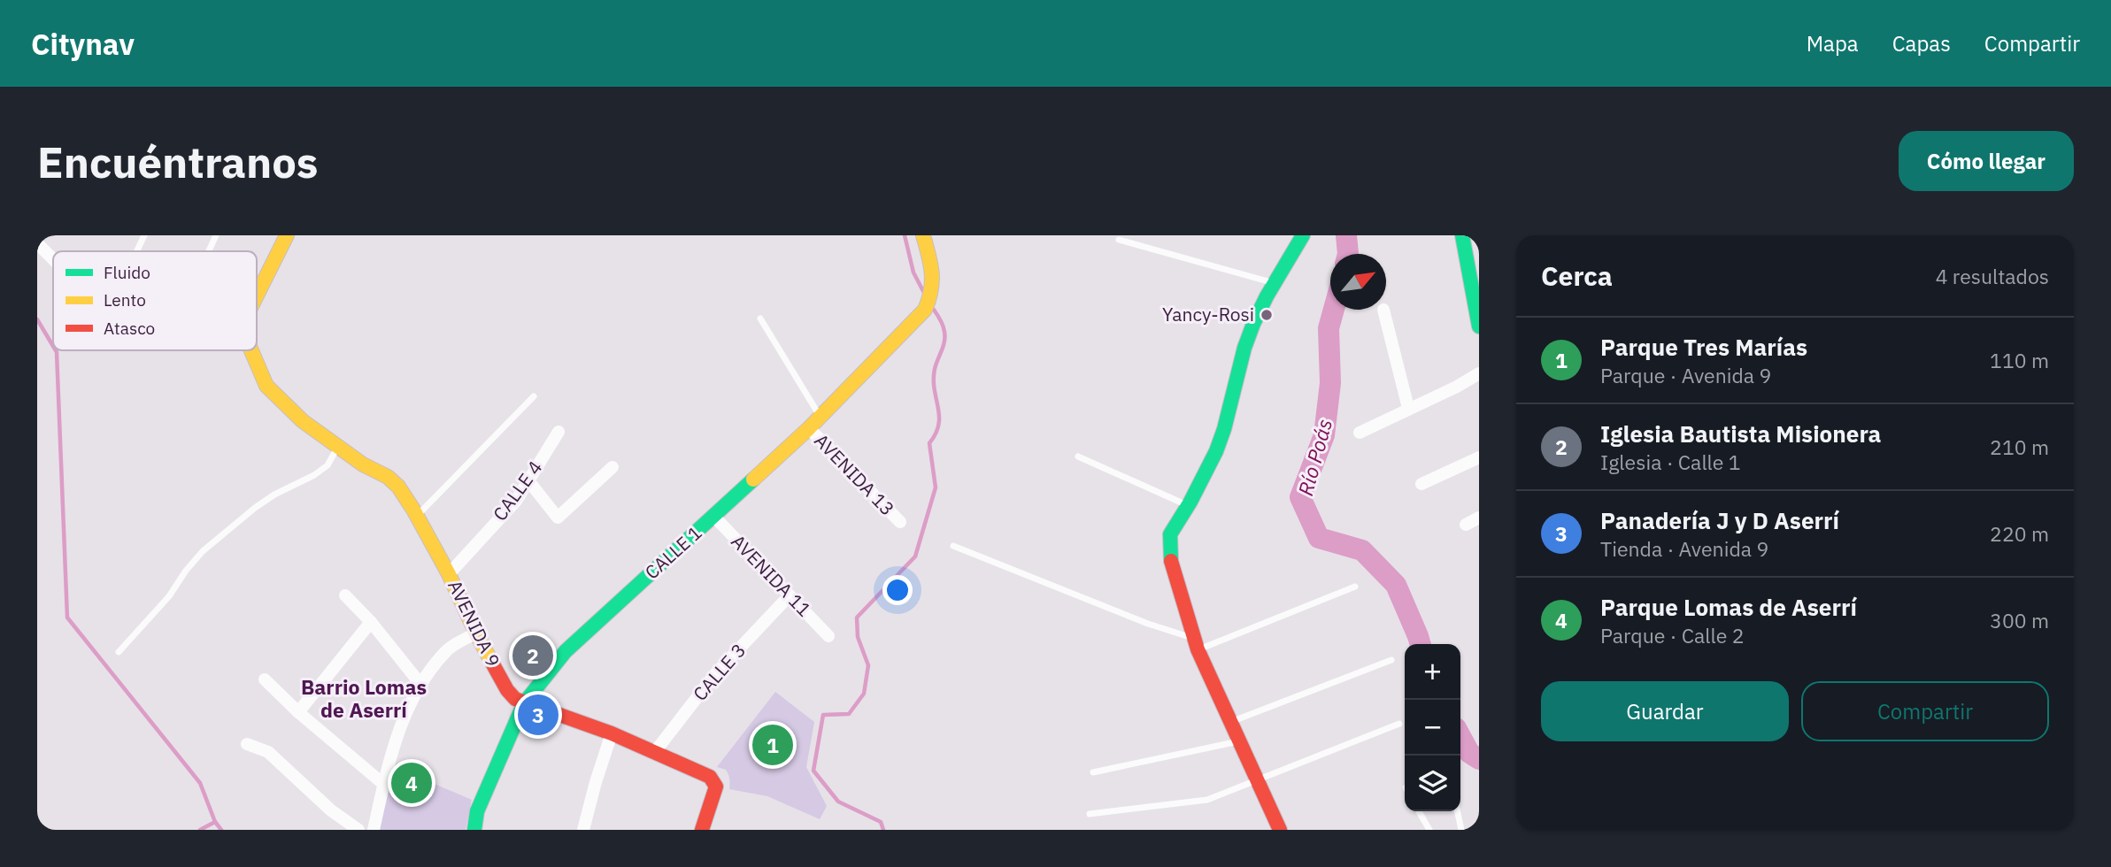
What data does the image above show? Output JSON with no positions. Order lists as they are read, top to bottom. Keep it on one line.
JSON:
{"streets":{"street":["AVENIDA 13","CALLE 4","CALLE 1","AVENIDA 11","AVENIDA 9","CALLE 3"]},"crossings":[["AVENIDA 13","CALLE 1"],["CALLE 4","AVENIDA 9"],["CALLE 1","AVENIDA 11"],["CALLE 1","AVENIDA 9"],["AVENIDA 11","CALLE 3"],["AVENIDA 9","CALLE 3"]],"districts":["Barrio Lomas de Aserrí"],"water":["Río Poás"],"places":["Yancy-Rosi"],"legend":["Fluido","Lento","Atasco"],"north":"top right","page":{"header":"Citynav","nav":["Mapa","Capas","Compartir"],"buttons":["Cómo llegar",["Guardar","Compartir"]],"title":"Encuéntranos","heading":["Cerca","4 resultados"],"list":[{"mark":"1","name":"Parque Tres Marías","note":"Parque · Avenida 9","value":"110 m"},{"mark":"2","name":"Iglesia Bautista Misionera","note":"Iglesia · Calle 1","value":"210 m"},{"mark":"3","name":"Panadería J y D Aserrí","note":"Tienda · Avenida 9","value":"220 m"},{"mark":"4","name":"Parque Lomas de Aserrí","note":"Parque · Calle 2","value":"300 m"}],"pins":["2","3","1","4"],"map_buttons":["+","−"]}}
